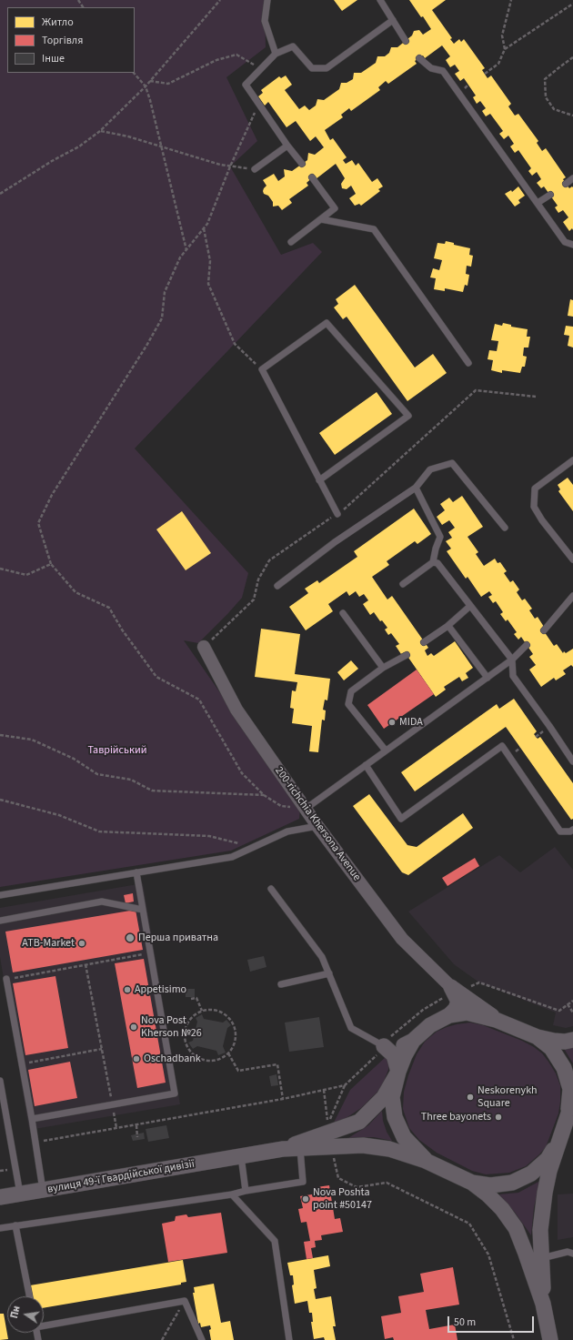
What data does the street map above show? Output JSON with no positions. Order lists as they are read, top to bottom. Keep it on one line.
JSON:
{"streets":{"street":["200-richchia Khersona Avenue","вулиця 49-ї Гвардійської дивізії"]},"parks":["Таврійський"],"places":["MIDA","Перша приватна","ATB-Market","Appetisimo","Nova Post Kherson №26","Oschadbank","Neskorenykh Square","Three bayonets","Nova Poshta point #50147"],"legend":["Житло","Торгівля","Інше"],"scale_bar":"50 m","north":"left"}
